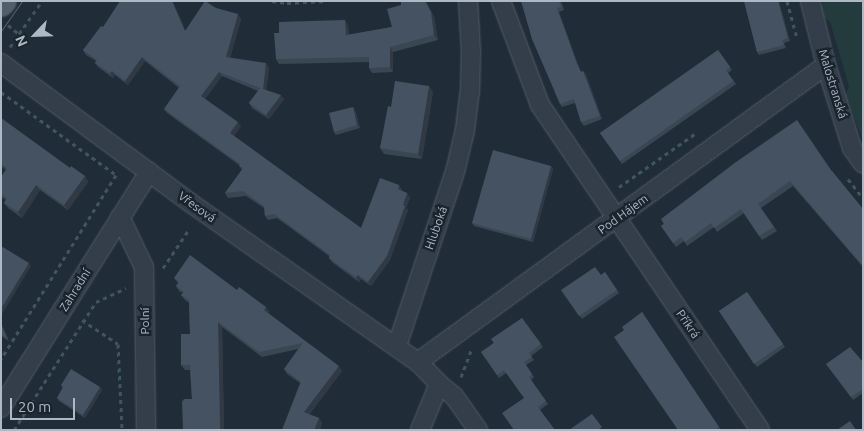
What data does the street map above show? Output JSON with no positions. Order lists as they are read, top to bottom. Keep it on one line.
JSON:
{"streets":{"street":["Malostranská","Vřesová","Pod Hájem","Hluboká","Zahradní","Polní","Příkrá"]},"crossings":[["Malostranská","Pod Hájem"],["Vřesová","Hluboká"],["Vřesová","Zahradní"],["Pod Hájem","Příkrá"],["Zahradní","Polní"]],"scale_bar":"20 m","north":"bottom left"}
